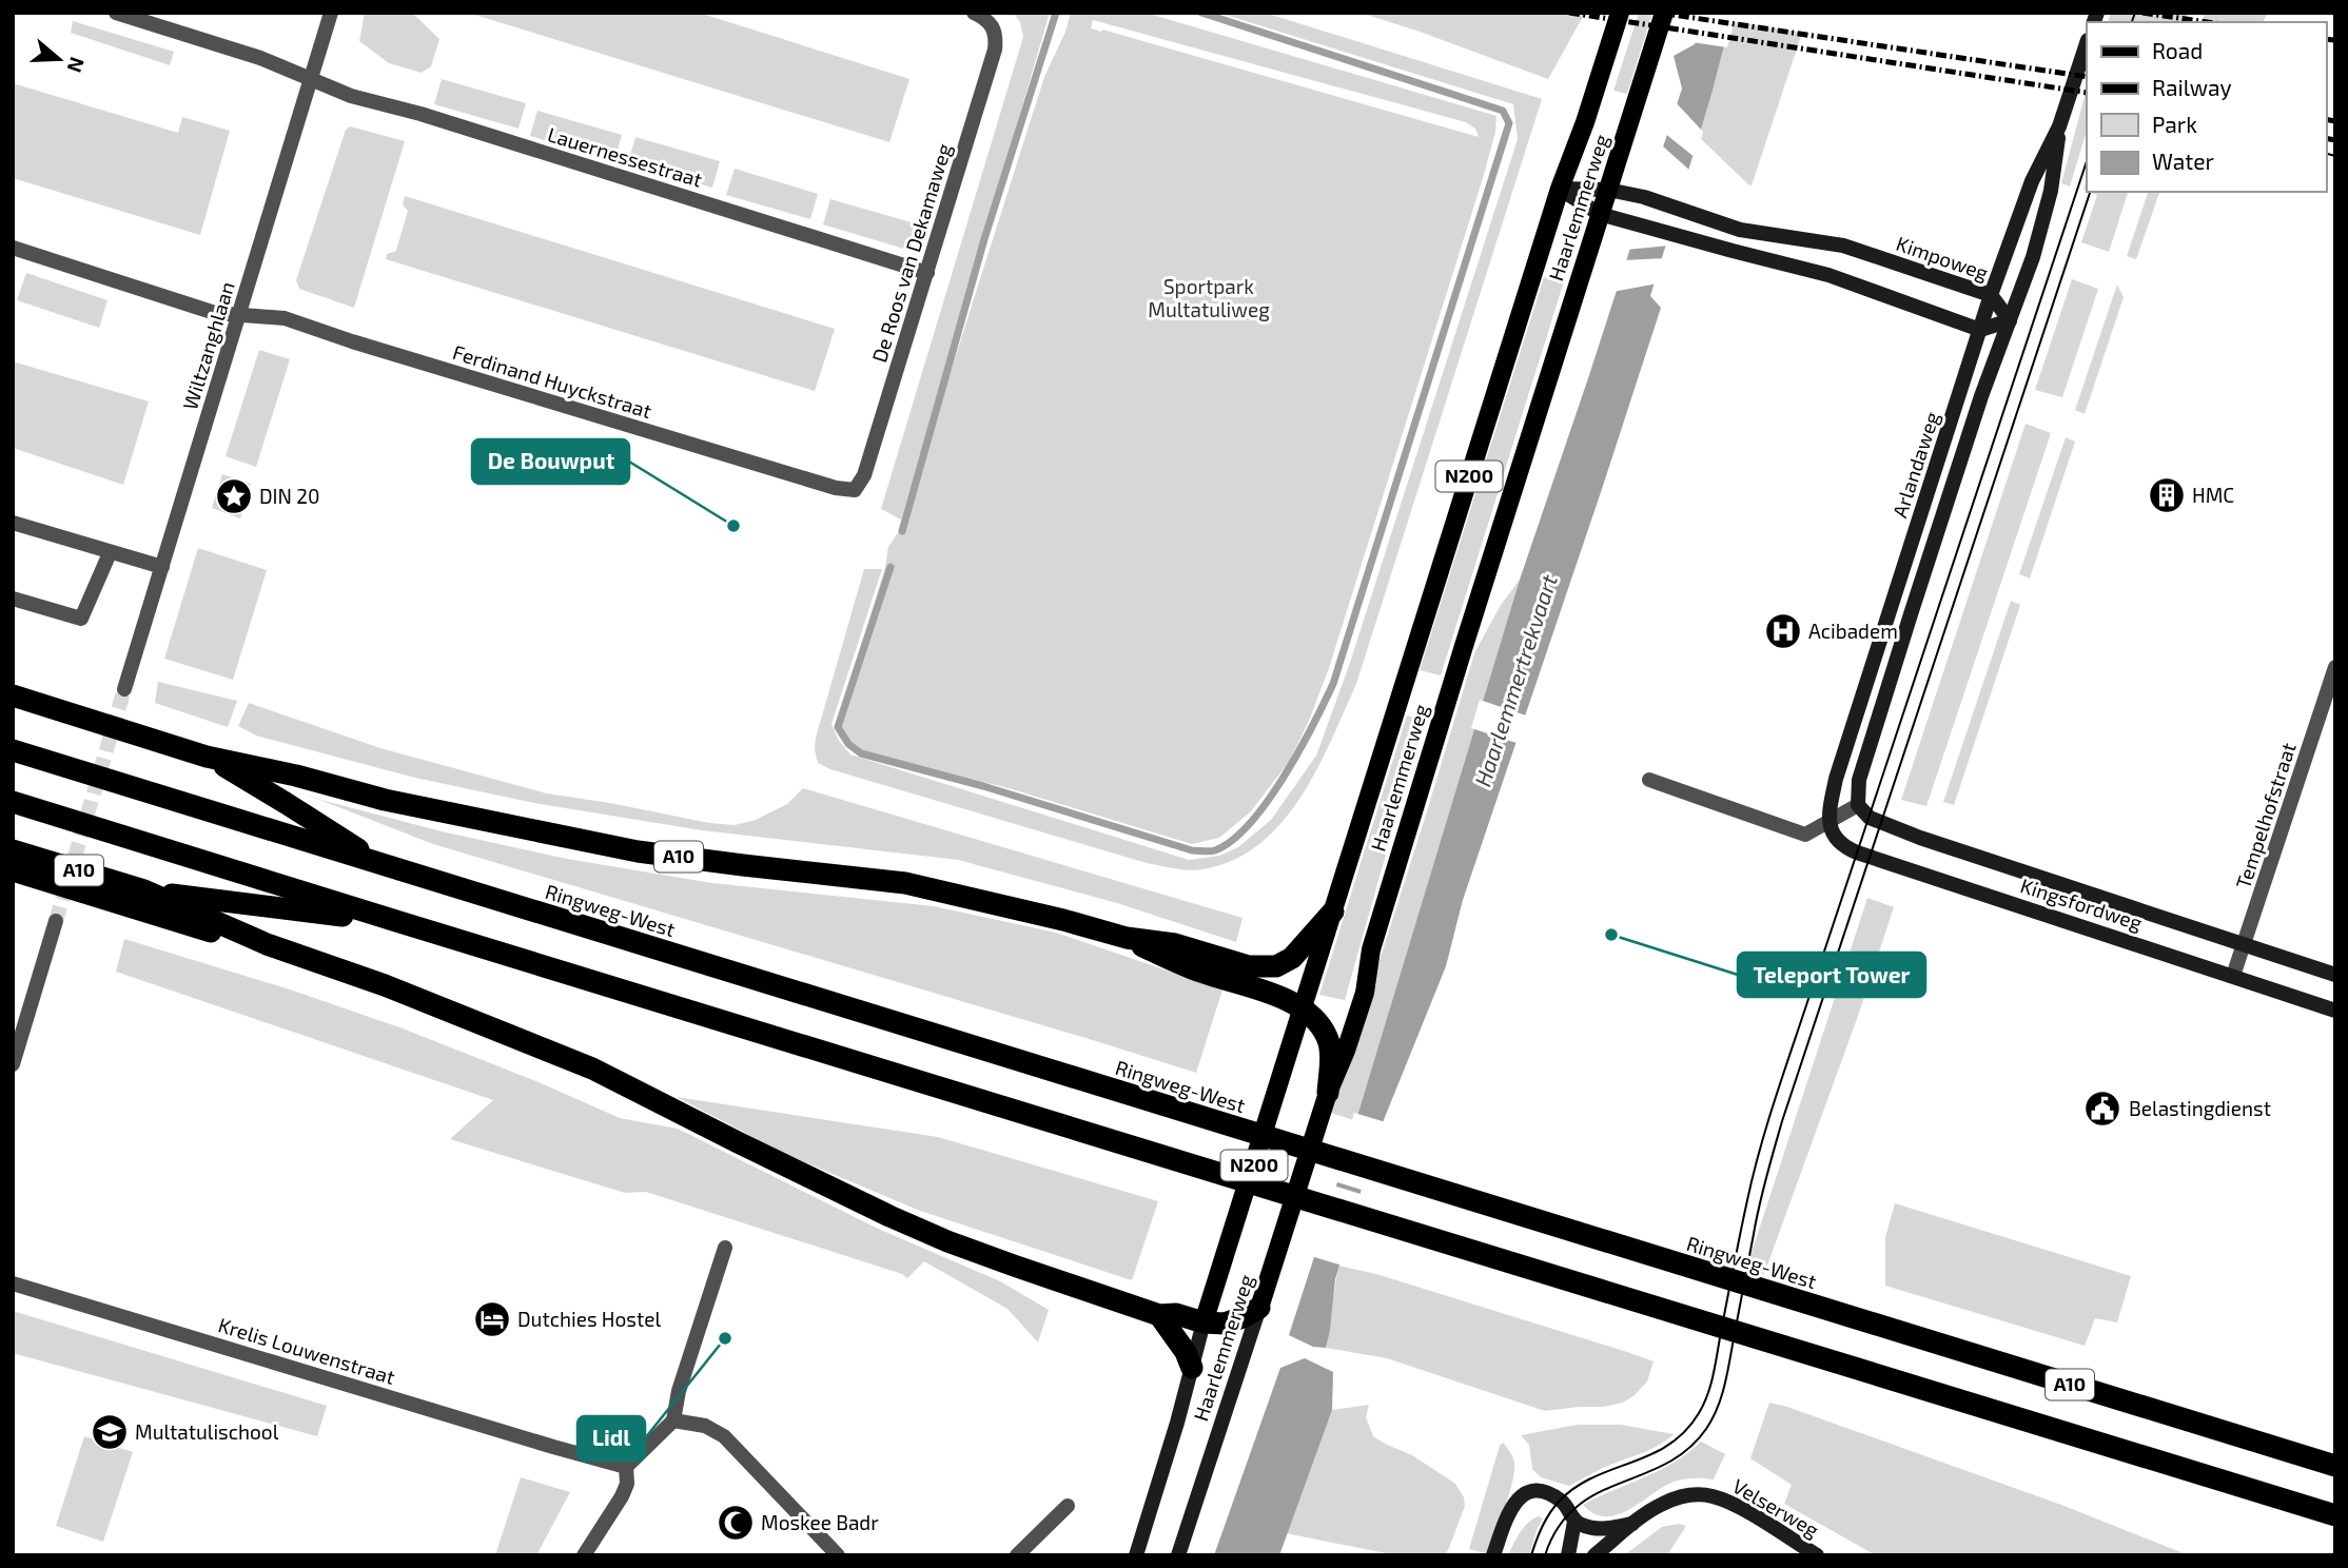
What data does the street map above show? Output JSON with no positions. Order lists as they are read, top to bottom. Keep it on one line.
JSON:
{"streets":{"highway":["A10","Ringweg-West"],"main road":["Haarlemmerweg","N200"],"street":["Lauernessestraat","De Roos van Dekamaweg","Kimpoweg","Wiltzanghlaan","Ferdinand Huyckstraat","Arlandaweg","Tempelhofstraat","Kingsfordweg","Krelis Louwenstraat","Velserweg"]},"crossings":[["Lauernessestraat","De Roos van Dekamaweg"],["Lauernessestraat","Wiltzanghlaan"],["Haarlemmerweg","Kimpoweg"],["Haarlemmerweg","A10"],["De Roos van Dekamaweg","Ferdinand Huyckstraat"],["Kimpoweg","Arlandaweg"],["Wiltzanghlaan","Ferdinand Huyckstraat"],["Arlandaweg","Kingsfordweg"],["Tempelhofstraat","Kingsfordweg"],["A10","Ringweg-West"]],"water":["Haarlemmertrekvaart"],"parks":["Sportpark Multatuliweg"],"places":{"building":["HMC"],"place":["DIN 20"],"other":["De Bouwput","Teleport Tower","Lidl"],"hospital":["Acibadem"],"public building":["Belastingdienst"],"hotel":["Dutchies Hostel"],"school or university":["Multatulischool"],"mosque":["Moskee Badr"]},"legend":["Road","Railway","Park","Water"],"north":"right"}
